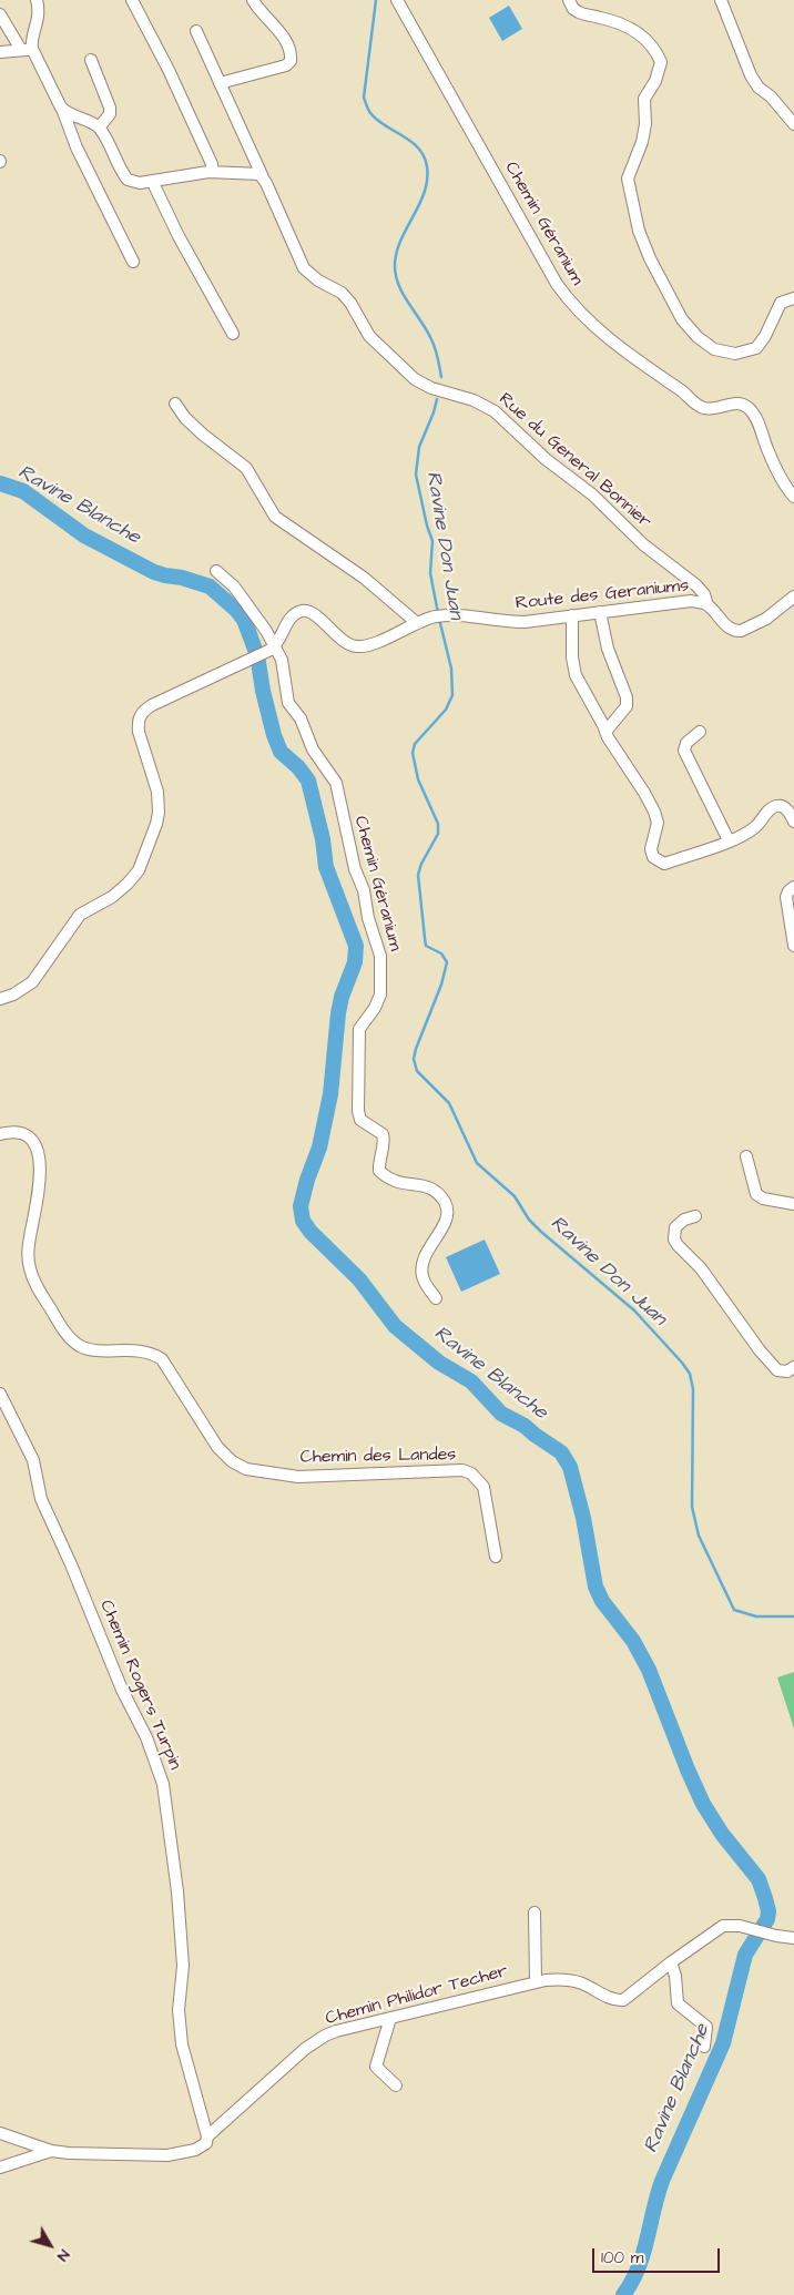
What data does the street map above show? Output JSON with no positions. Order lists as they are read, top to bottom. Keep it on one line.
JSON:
{"streets":{"street":["Chemin Géranium","Rue du General Bonnier","Route des Geraniums","Chemin des Landes","Chemin Rogers Turpin","Chemin Philidor Techer"]},"crossings":[["Chemin Géranium","Route des Geraniums"],["Rue du General Bonnier","Route des Geraniums"],["Chemin Rogers Turpin","Chemin Philidor Techer"]],"water":["Ravine Blanche","Ravine Don Juan"],"scale_bar":"100 m","north":"bottom right"}
